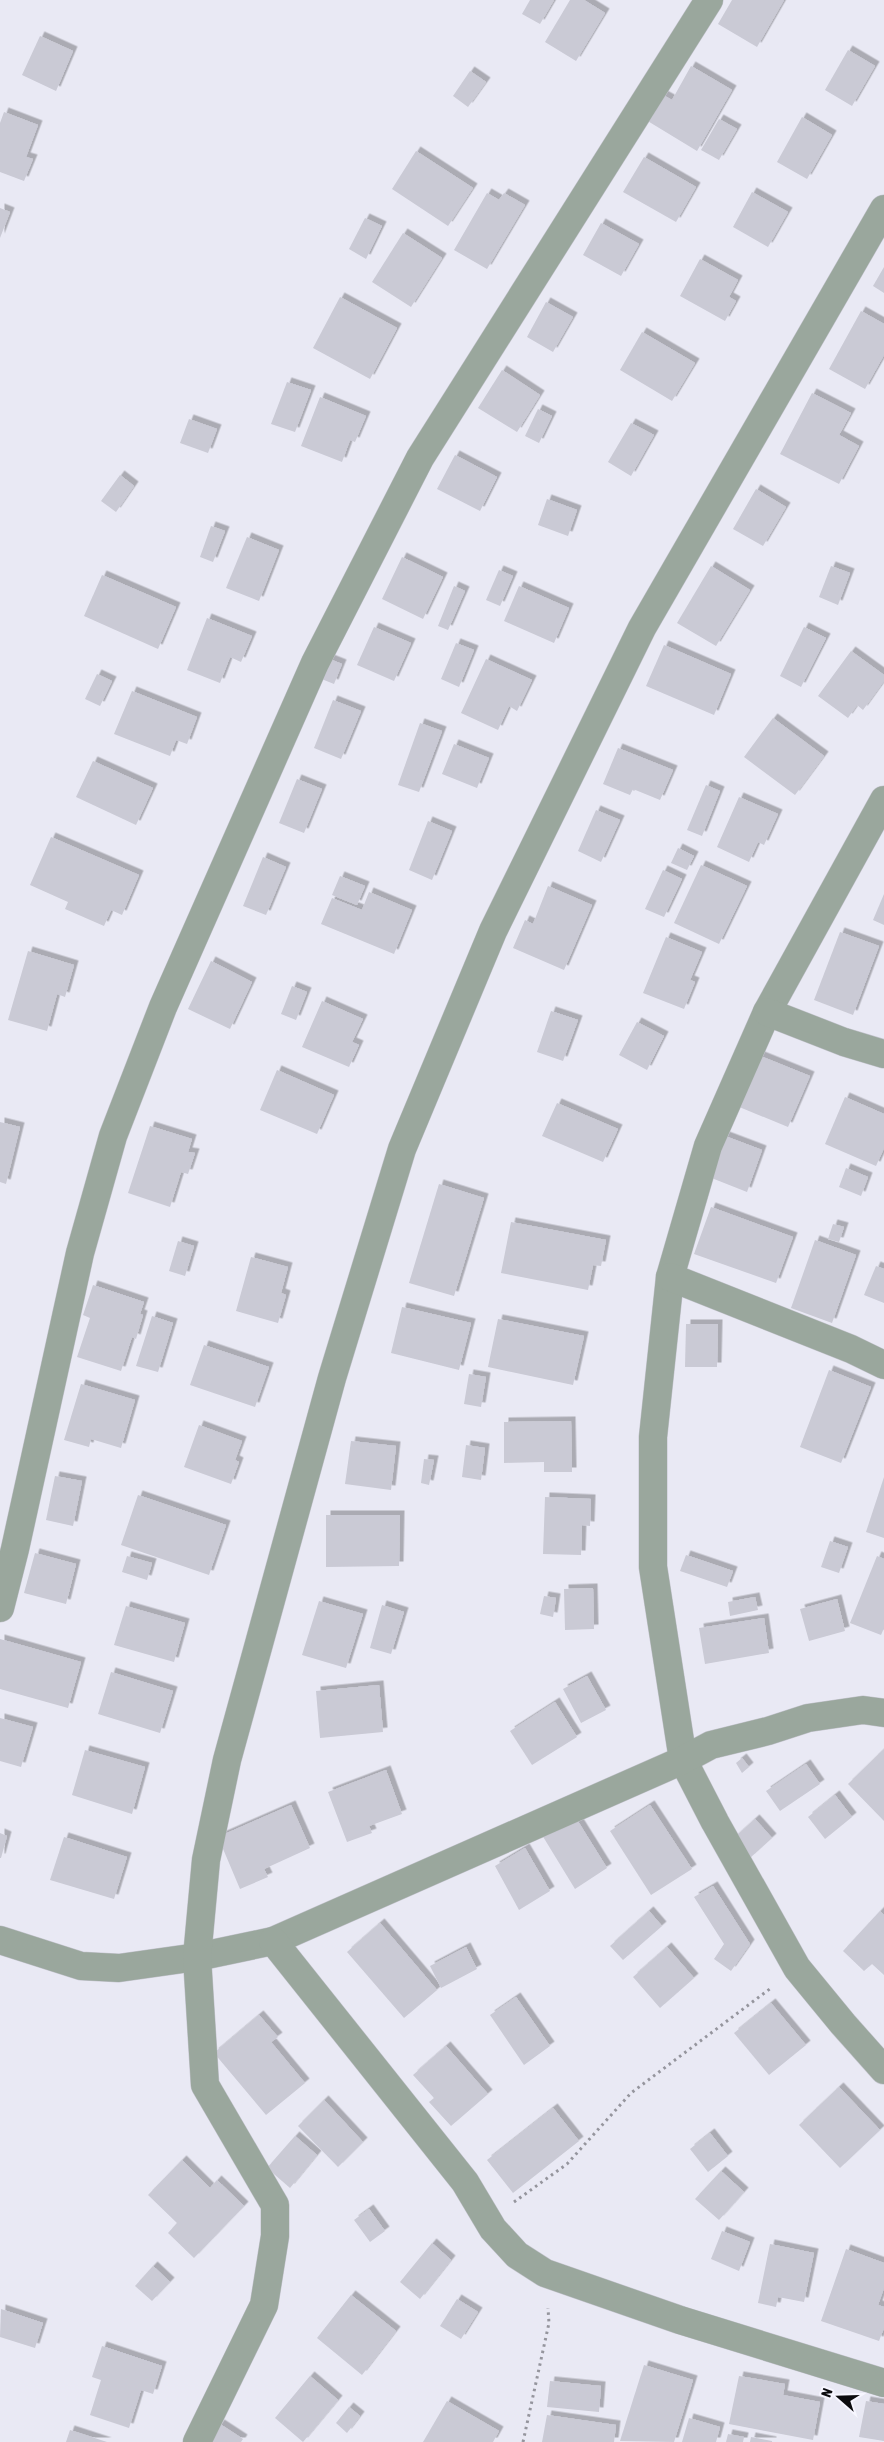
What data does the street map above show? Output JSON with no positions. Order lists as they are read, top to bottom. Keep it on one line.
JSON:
{"north":"left"}
